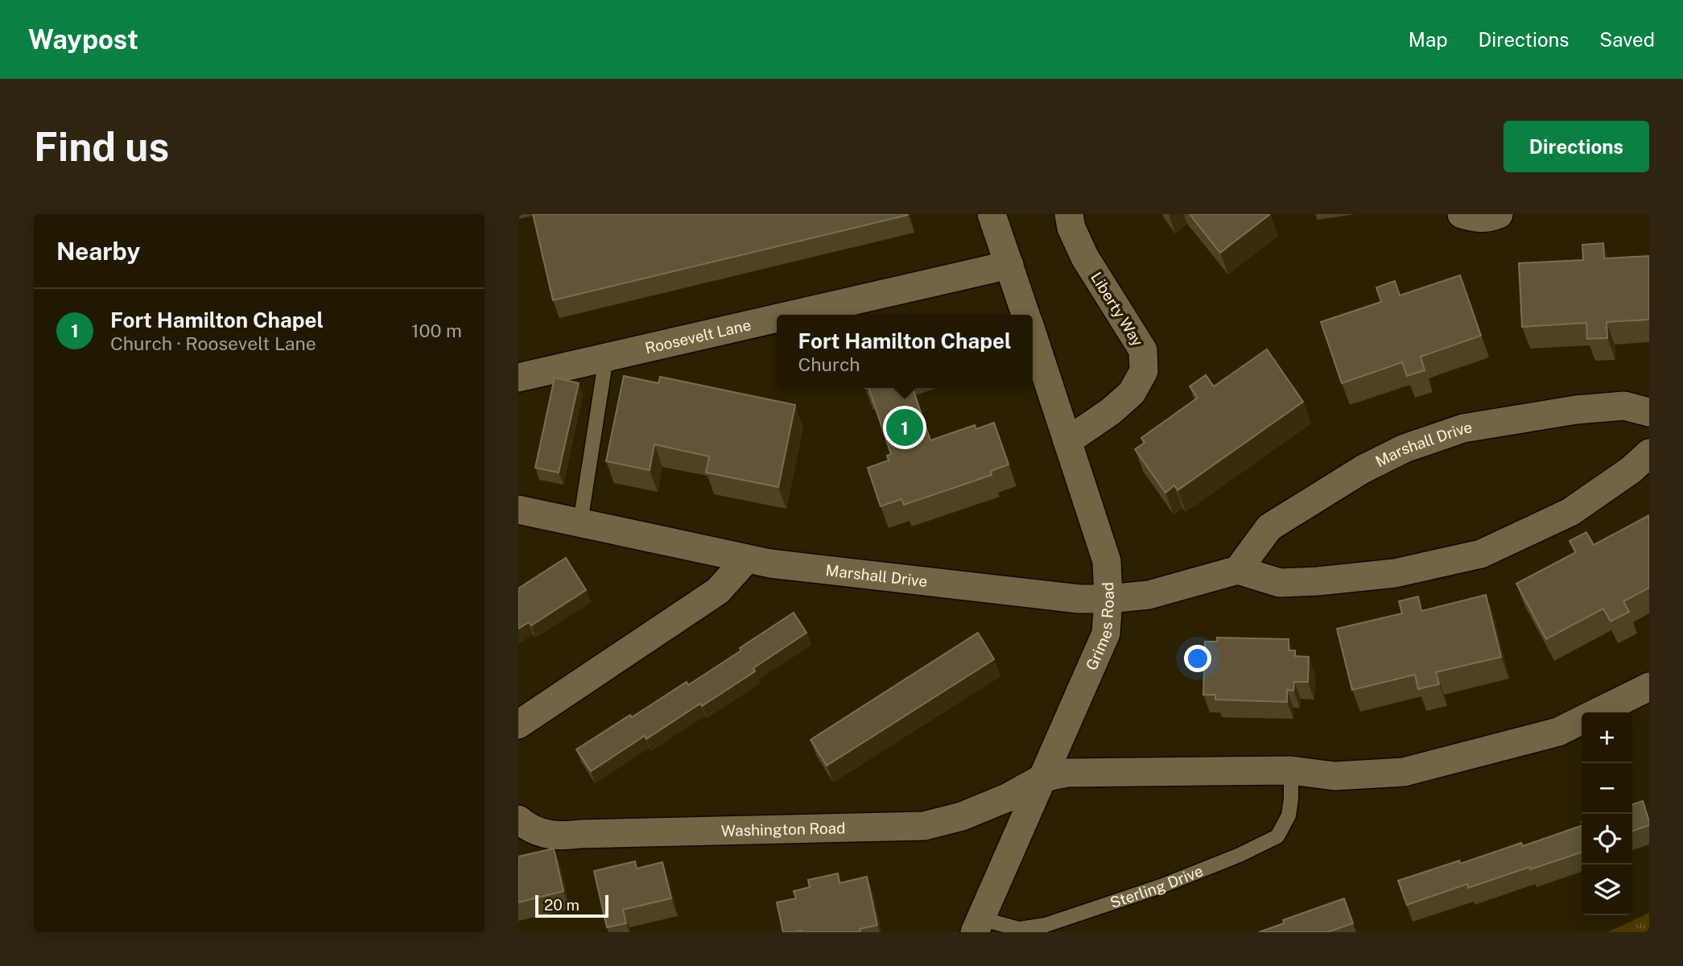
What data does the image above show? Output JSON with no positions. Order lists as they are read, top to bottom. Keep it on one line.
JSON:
{"streets":{"street":["Liberty Way","Roosevelt Lane","Marshall Drive","Grimes Road","Washington Road"],"lane":["Sterling Drive"]},"crossings":[["Liberty Way","Grimes Road"],["Marshall Drive","Grimes Road"],["Grimes Road","Washington Road"],["Grimes Road","Sterling Drive"]],"scale_bar":"20 m","page":{"header":"Waypost","nav":["Map","Directions","Saved"],"buttons":"Directions","title":"Find us","heading":"Nearby","list":[{"mark":"1","name":"Fort Hamilton Chapel","note":"Church · Roosevelt Lane","value":"100 m"}],"popup":["Fort Hamilton Chapel","Church"],"pins":"1","map_buttons":["+","−"],"scale":"20 m"}}
